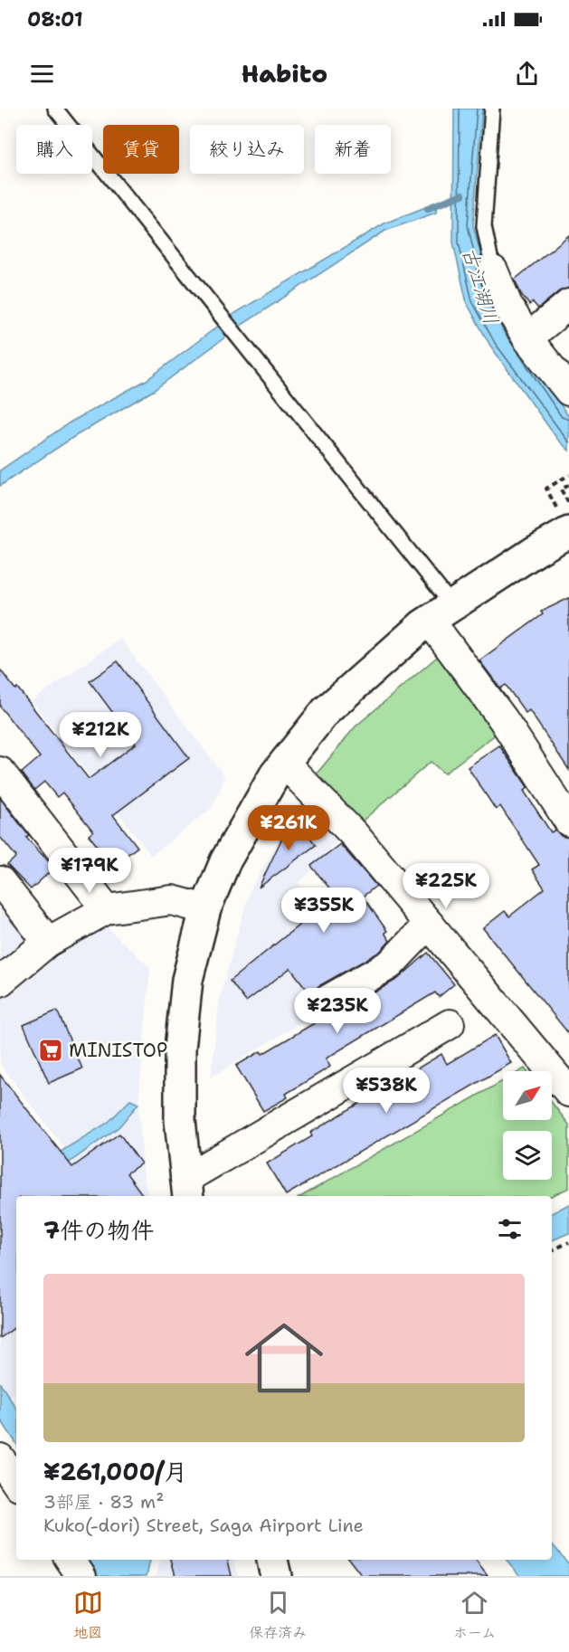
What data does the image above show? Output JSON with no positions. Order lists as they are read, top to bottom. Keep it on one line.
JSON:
{"water":["古江湖川"],"places":{"supermarket":["MINISTOP"]},"north":"top right","page":{"status":"08:01","header":"Habito","chip":["購入","賃貸","絞り込み","新着"],"price":["¥212K","¥261K","¥179K","¥225K","¥355K","¥235K","¥538K"],"heading":"7件の物件","list":[{"name":"¥261,000/月","note":"3部屋 · 83 m² · Kuko(-dori) Street, Saga Airport Line"}],"tabs":["地図","保存済み","ホーム"]}}
